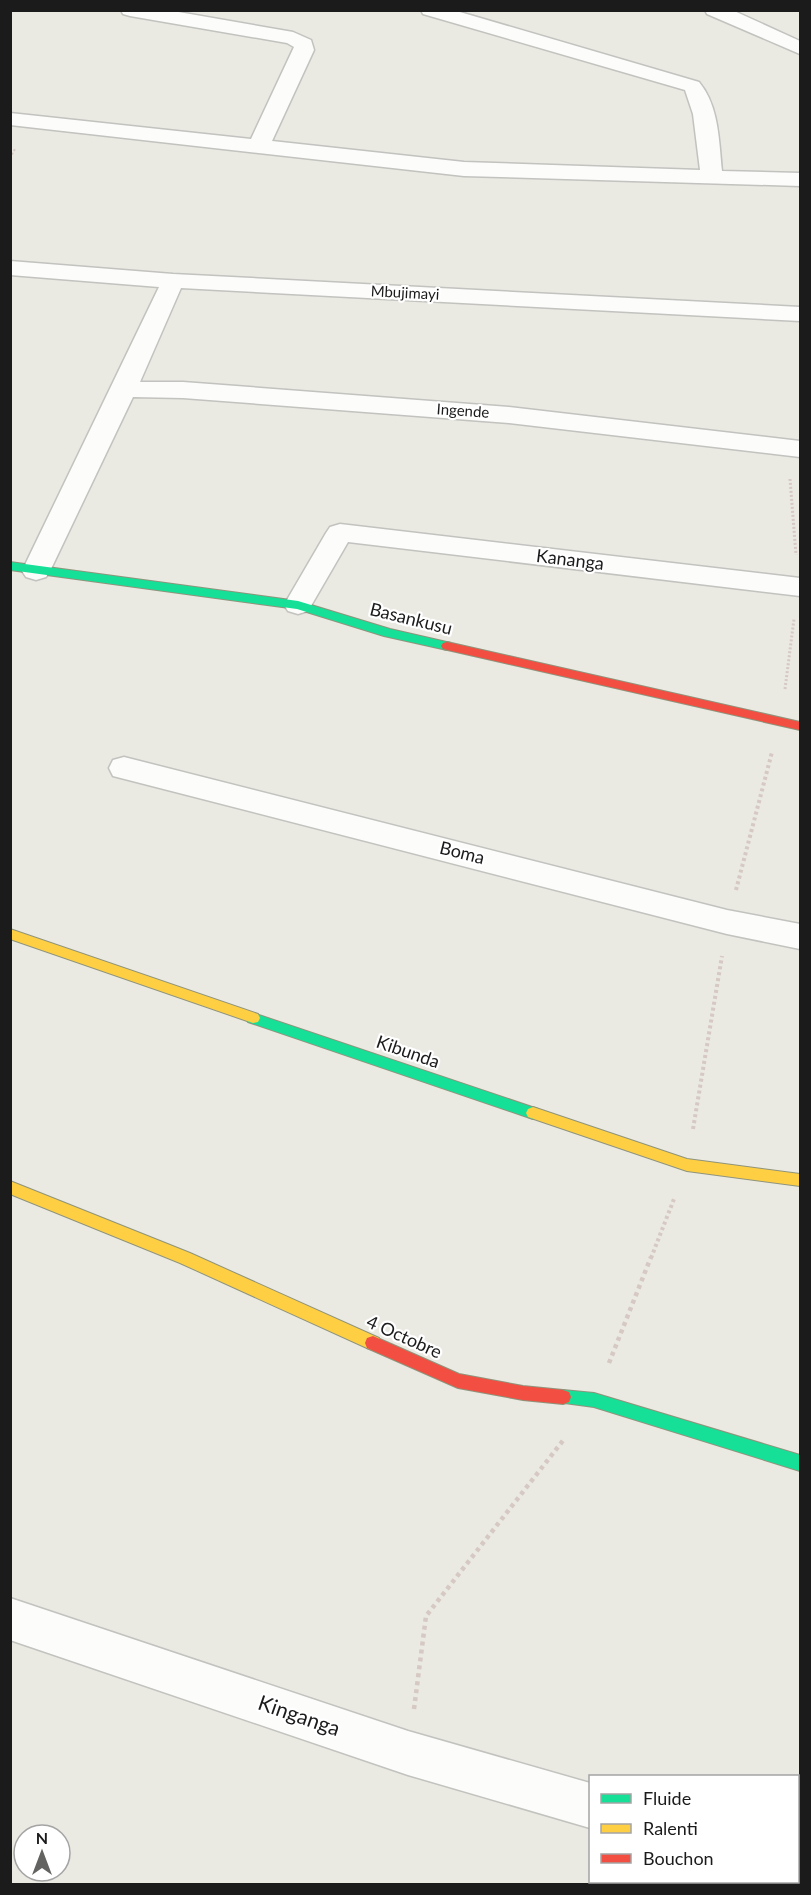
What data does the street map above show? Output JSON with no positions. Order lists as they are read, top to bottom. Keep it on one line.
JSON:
{"streets":{"street":["Mbujimayi","Ingende","Kananga","Basankusu","Boma","Kibunda","4 Octobre","Kinganga"]},"crossings":[["Kananga","Basankusu"]],"legend":["Fluide","Ralenti","Bouchon"],"north":"top"}
